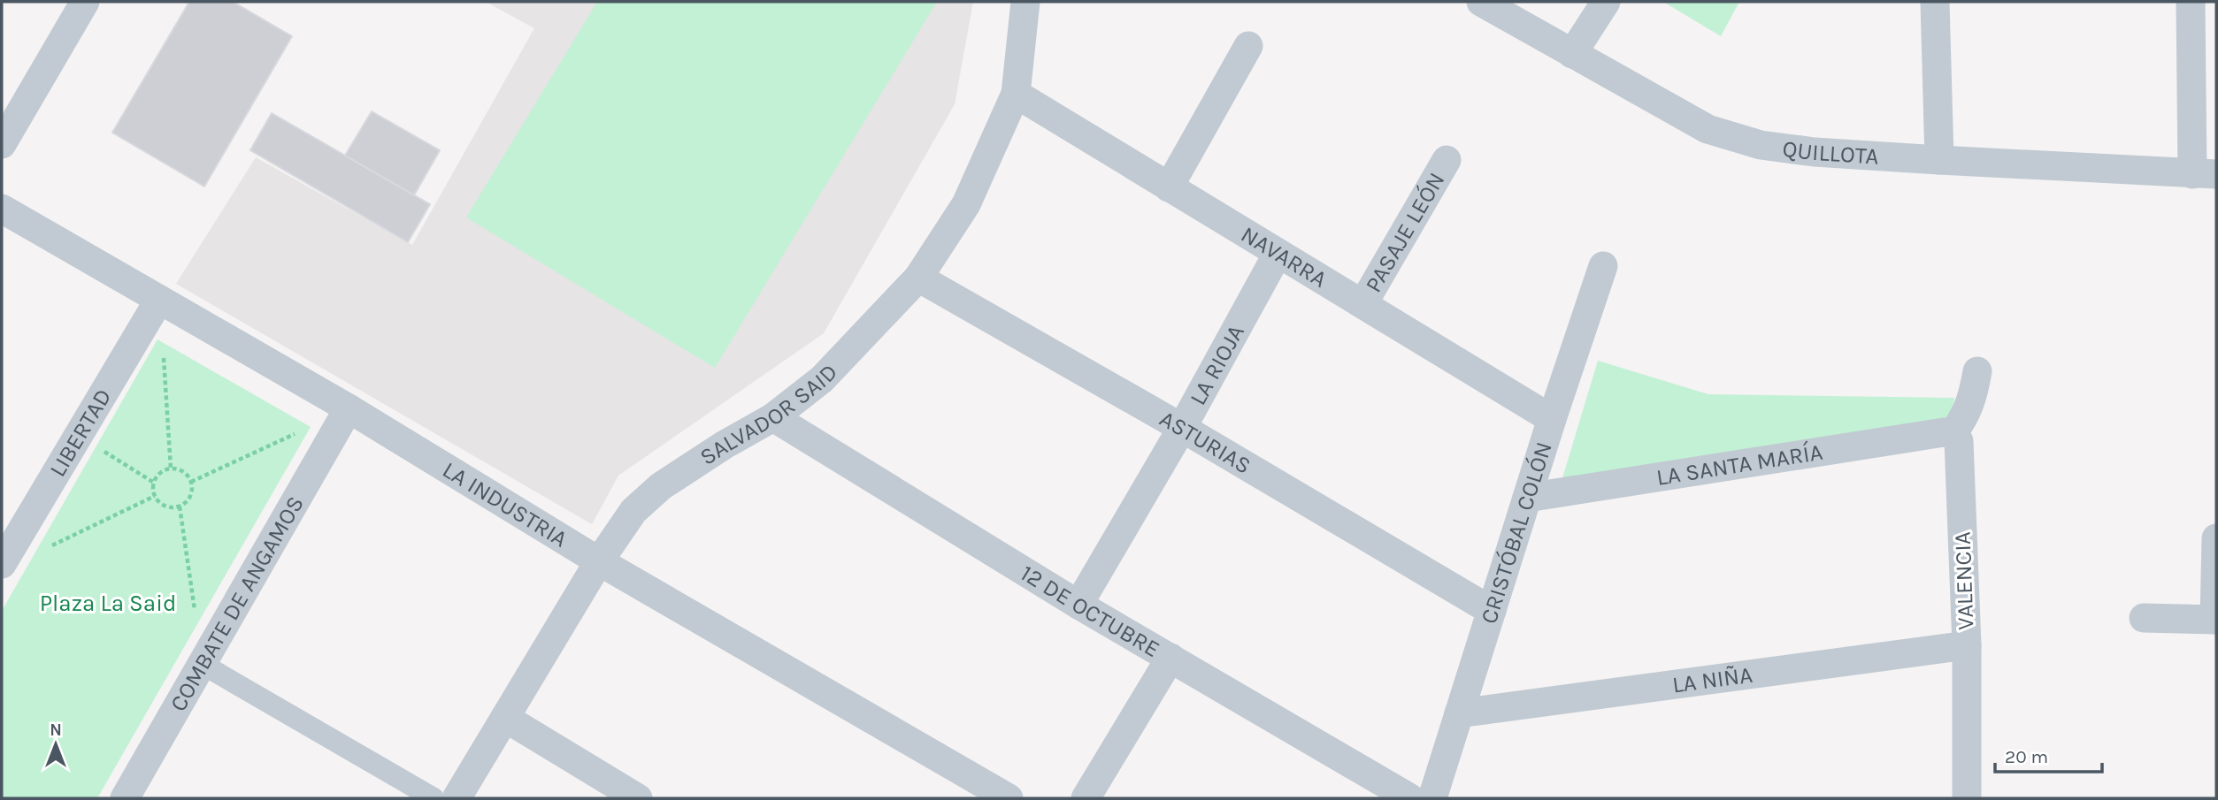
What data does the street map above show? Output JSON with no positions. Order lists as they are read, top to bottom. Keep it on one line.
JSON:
{"streets":{"street":["QUILLOTA","PASAJE LEÓN","NAVARRA","LA RIOJA","SALVADOR SAID","LIBERTAD","ASTURIAS","LA SANTA MARÍA","LA INDUSTRIA","CRISTÓBAL COLÓN","VALENCIA","COMBATE DE ANGAMOS","12 DE OCTUBRE","LA NIÑA"]},"crossings":[["PASAJE LEÓN","NAVARRA"],["NAVARRA","LA RIOJA"],["NAVARRA","SALVADOR SAID"],["NAVARRA","CRISTÓBAL COLÓN"],["LA RIOJA","ASTURIAS"],["LA RIOJA","12 DE OCTUBRE"],["SALVADOR SAID","ASTURIAS"],["SALVADOR SAID","LA INDUSTRIA"],["SALVADOR SAID","12 DE OCTUBRE"],["LIBERTAD","LA INDUSTRIA"],["ASTURIAS","CRISTÓBAL COLÓN"],["LA SANTA MARÍA","CRISTÓBAL COLÓN"],["LA SANTA MARÍA","VALENCIA"],["LA INDUSTRIA","COMBATE DE ANGAMOS"],["CRISTÓBAL COLÓN","LA NIÑA"],["VALENCIA","LA NIÑA"]],"parks":["Plaza La Said"],"scale_bar":"20 m","north":"top"}
